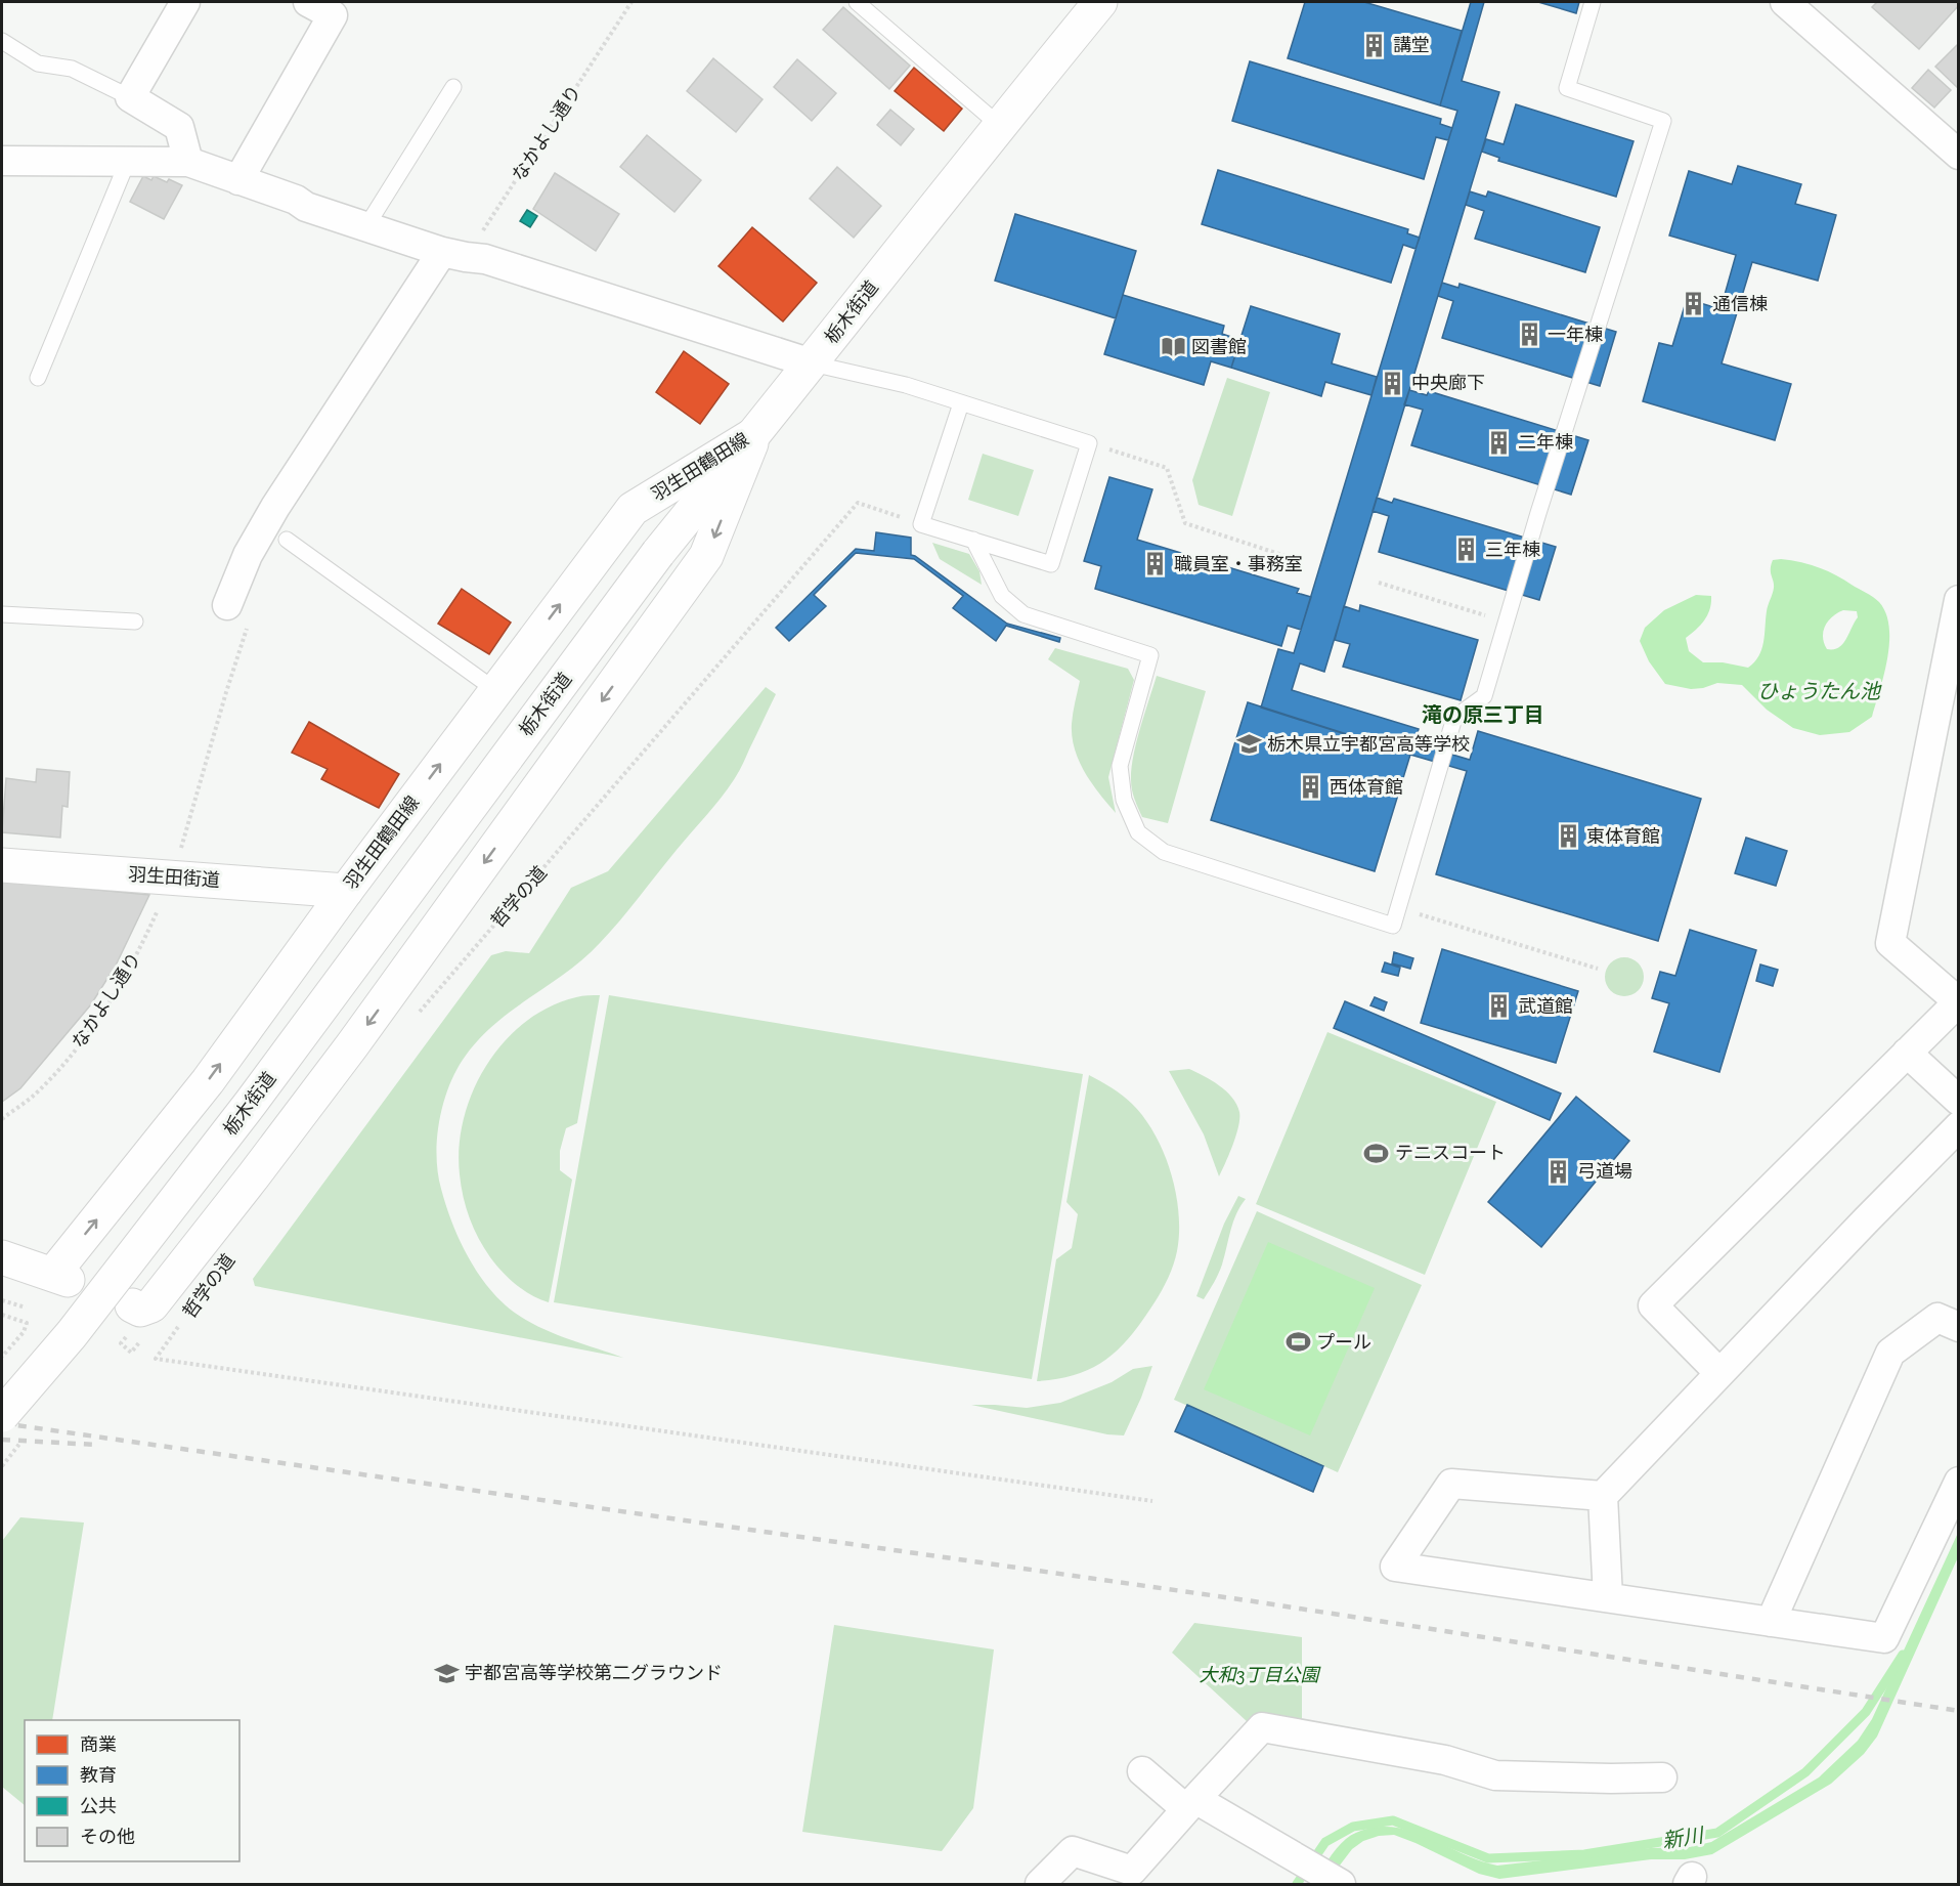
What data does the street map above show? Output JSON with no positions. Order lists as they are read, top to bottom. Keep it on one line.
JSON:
{"streets":{"main road":["栃木街道","羽生田鶴田線","羽生田街道"],"path":["なかよし通り","哲学の道"]},"crossings":[["栃木街道","羽生田鶴田線"],["羽生田鶴田線","羽生田街道"]],"districts":["滝の原三丁目"],"water":["ひょうたん池","新川"],"parks":["大和3丁目公園"],"places":{"building":["講堂","通信棟","一年棟","中央廊下","二年棟","三年棟","職員室・事務室","西体育館","東体育館","武道館","弓道場"],"library":["図書館"],"school or university":["栃木県立宇都宮高等学校","宇都宮高等学校第二グラウンド"],"sports":["テニスコート","プール"]},"legend":["商業","教育","公共","その他"]}
